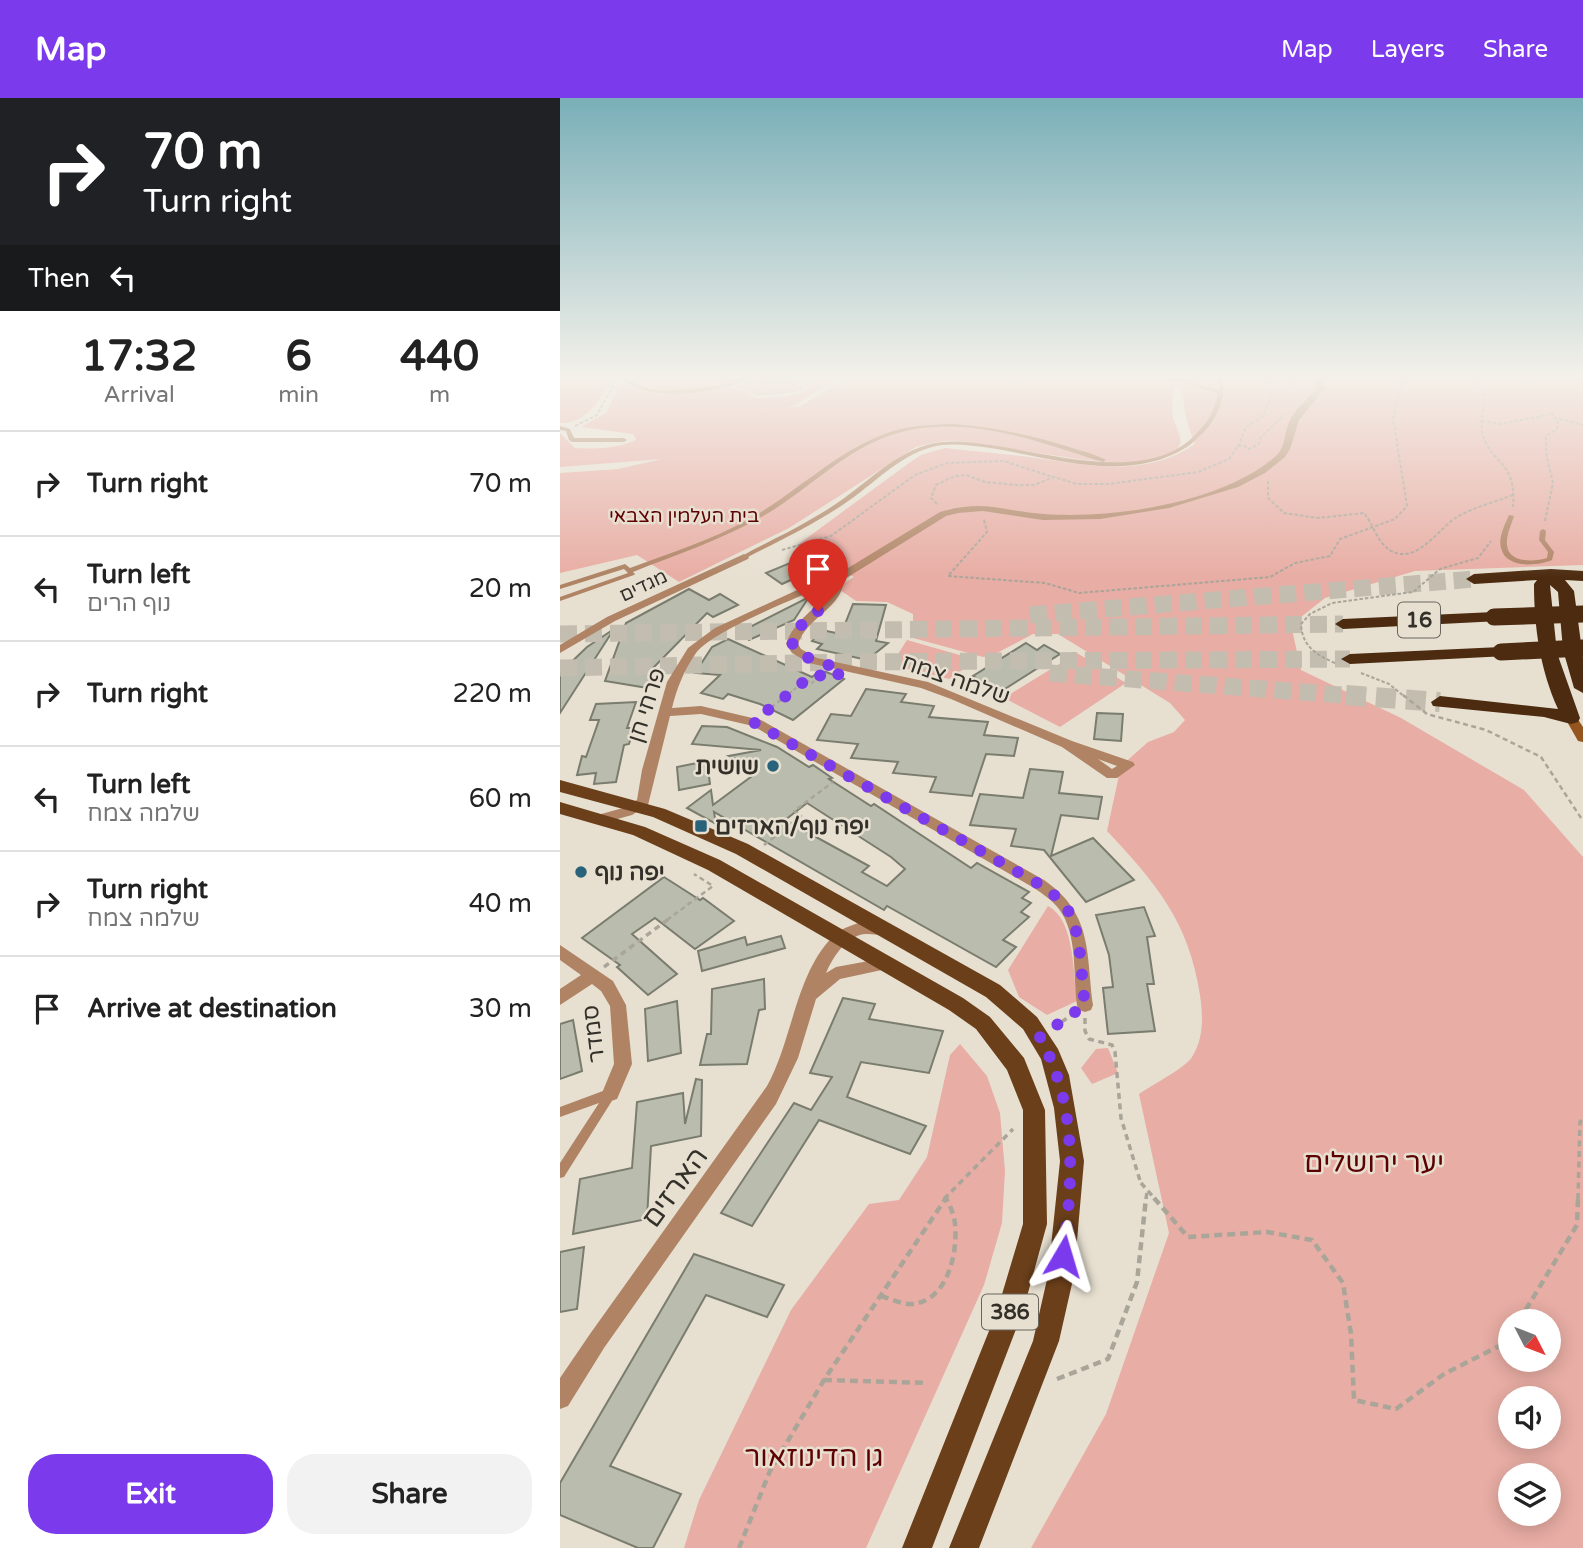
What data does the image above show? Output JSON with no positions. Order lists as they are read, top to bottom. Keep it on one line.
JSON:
{"streets":{"highway":["16"],"main road":["386"],"street":["מגדים","שלמה צמח","פרחי חן","סמדר","הארזים"]},"crossings":[["שלמה צמח","פרחי חן"],["פרחי חן","386"],["הארזים","386"]],"parks":["בית העלמין הצבאי","יער ירושלים","גן הדינוזאור"],"places":{"other":["שושית","יפה נוף"],"transit":["יפה נוף/הארזים"]},"north":"bottom right","page":{"header":"Map","nav":["Map","Layers","Share"],"turn":["70 m","Turn right"],"then":"Then","eta":["17:32","Arrival","6","min","440","m"],"list":[{"name":"Turn right","value":"70 m"},{"name":"Turn left","note":"נוף הרים","value":"20 m"},{"name":"Turn right","value":"220 m"},{"name":"Turn left","note":"שלמה צמח","value":"60 m"},{"name":"Turn right","note":"שלמה צמח","value":"40 m"},{"name":"Arrive at destination","value":"30 m"}],"buttons":["Exit","Share"]}}
